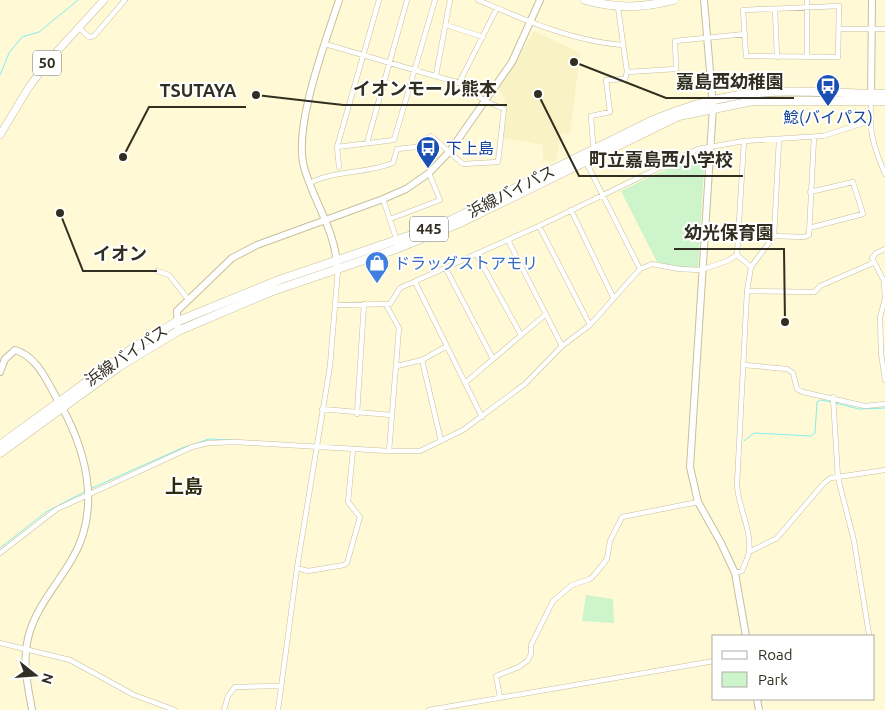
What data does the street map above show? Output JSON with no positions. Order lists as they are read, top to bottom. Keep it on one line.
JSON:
{"streets":{"highway":["浜線バイパス","445"],"main road":["50"]},"districts":["上島"],"places":{"other":["嘉島西幼稚園","町立嘉島西小学校","イオンモール熊本","TSUTAYA","イオン","幼光保育園"],"bus stop":["鯰(バイパス)","下上島"],"shop":["ドラッグストアモリ"]},"legend":["Road","Park"],"north":"right"}
